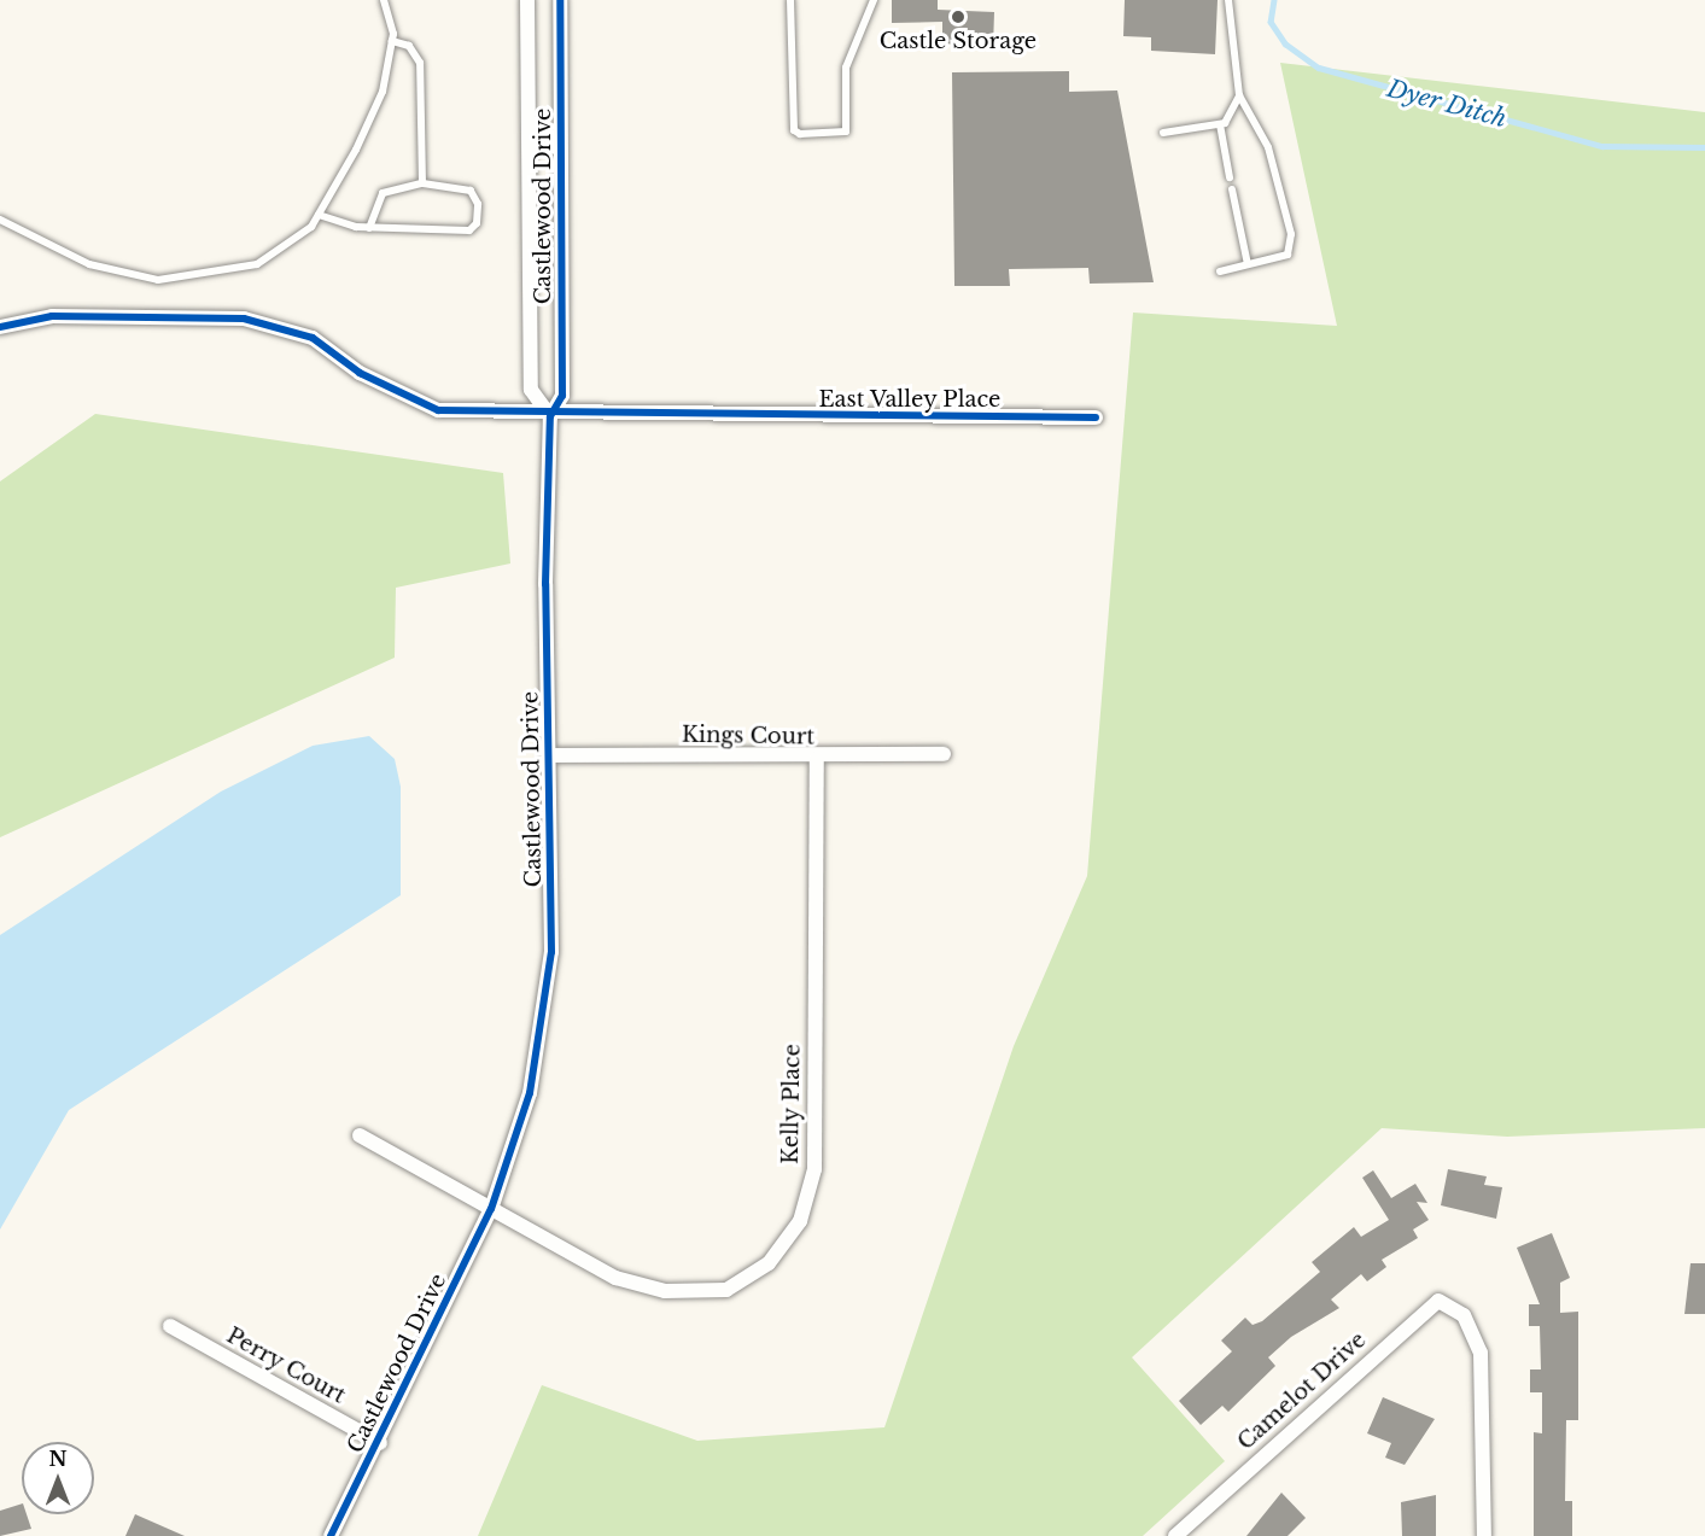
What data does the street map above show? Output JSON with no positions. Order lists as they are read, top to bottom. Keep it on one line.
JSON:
{"streets":{"street":["Castlewood Drive","East Valley Place","Kings Court","Kelly Place","Perry Court","Camelot Drive"]},"crossings":[["Castlewood Drive","East Valley Place"],["Castlewood Drive","Kings Court"],["Castlewood Drive","Kelly Place"],["Castlewood Drive","Perry Court"],["Kings Court","Kelly Place"]],"water":["Dyer Ditch"],"places":["Castle Storage"],"north":"top"}
